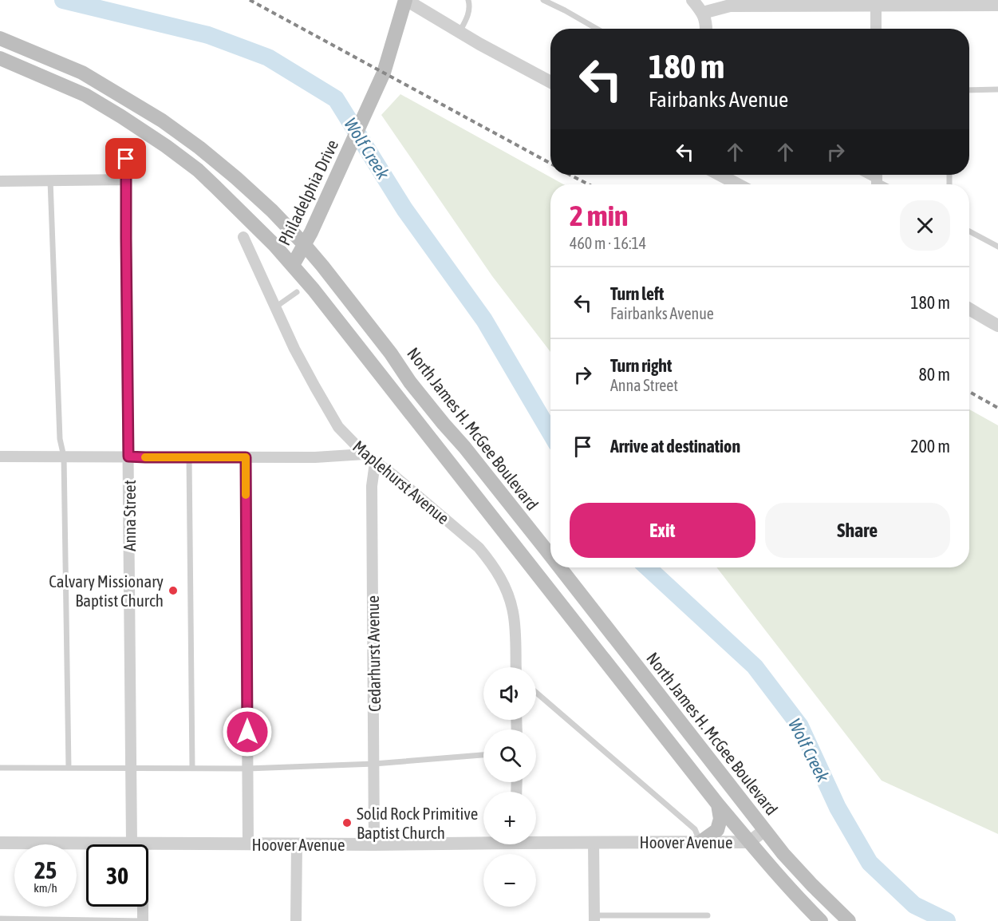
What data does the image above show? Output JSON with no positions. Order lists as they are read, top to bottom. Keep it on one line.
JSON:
{"streets":{"main road":["Philadelphia Drive","North James H. McGee Boulevard"],"street":["Maplehurst Avenue","Anna Street","Cedarhurst Avenue","Hoover Avenue"]},"crossings":[["Philadelphia Drive","North James H. McGee Boulevard"],["North James H. McGee Boulevard","Hoover Avenue"],["Maplehurst Avenue","Cedarhurst Avenue"],["Anna Street","Hoover Avenue"],["Cedarhurst Avenue","Hoover Avenue"]],"water":["Wolf Creek"],"places":["Calvary Missionary Baptist Church","Solid Rock Primitive Baptist Church"],"page":{"turn":["180 m","Fairbanks Avenue"],"heading":["2 min","460 m · 16:14"],"list":[{"name":"Turn left","note":"Fairbanks Avenue","value":"180 m"},{"name":"Turn right","note":"Anna Street","value":"80 m"},{"name":"Arrive at destination","value":"200 m"}],"buttons":["Exit","Share"],"map_buttons":["+","−"],"speed":"25 km/h","limit":"30"}}
